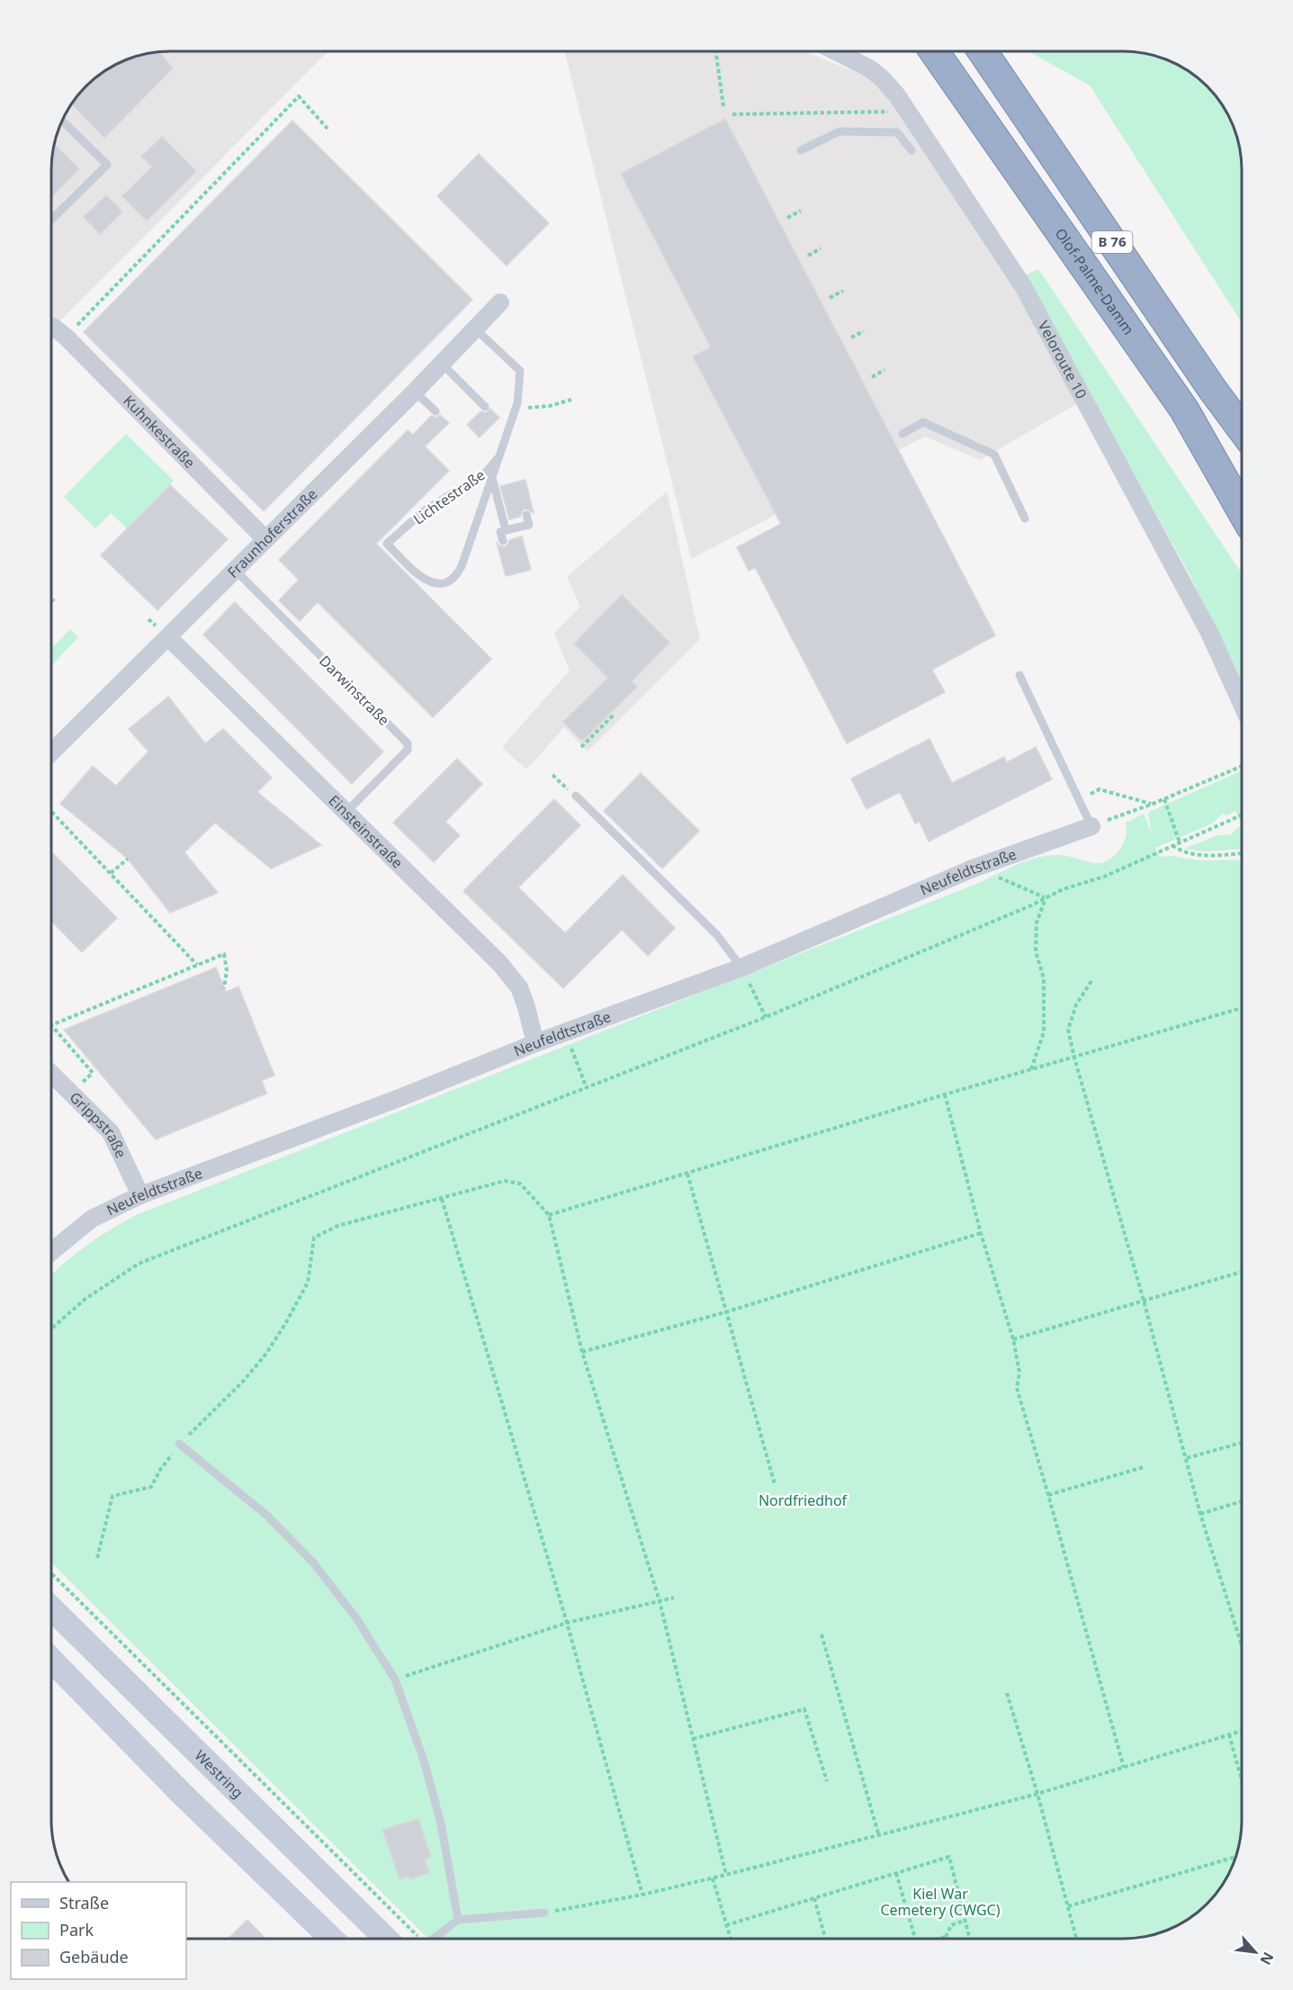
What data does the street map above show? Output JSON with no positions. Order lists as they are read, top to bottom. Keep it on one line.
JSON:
{"streets":{"highway":["B 76","Olof-Palme-Damm"],"main road":["Westring"],"street":["Veloroute 10","Kuhnkestraße","Fraunhoferstraße","Einsteinstraße","Neufeldtstraße","Grippstraße"],"lane":["Lichtestraße","Darwinstraße"]},"crossings":[["Kuhnkestraße","Fraunhoferstraße"],["Lichtestraße","Fraunhoferstraße"],["Fraunhoferstraße","Darwinstraße"],["Fraunhoferstraße","Einsteinstraße"],["Darwinstraße","Einsteinstraße"],["Einsteinstraße","Neufeldtstraße"],["Neufeldtstraße","Grippstraße"]],"parks":["Nordfriedhof","Kiel War Cemetery (CWGC)"],"legend":["Straße","Park","Gebäude"],"north":"bottom right"}
